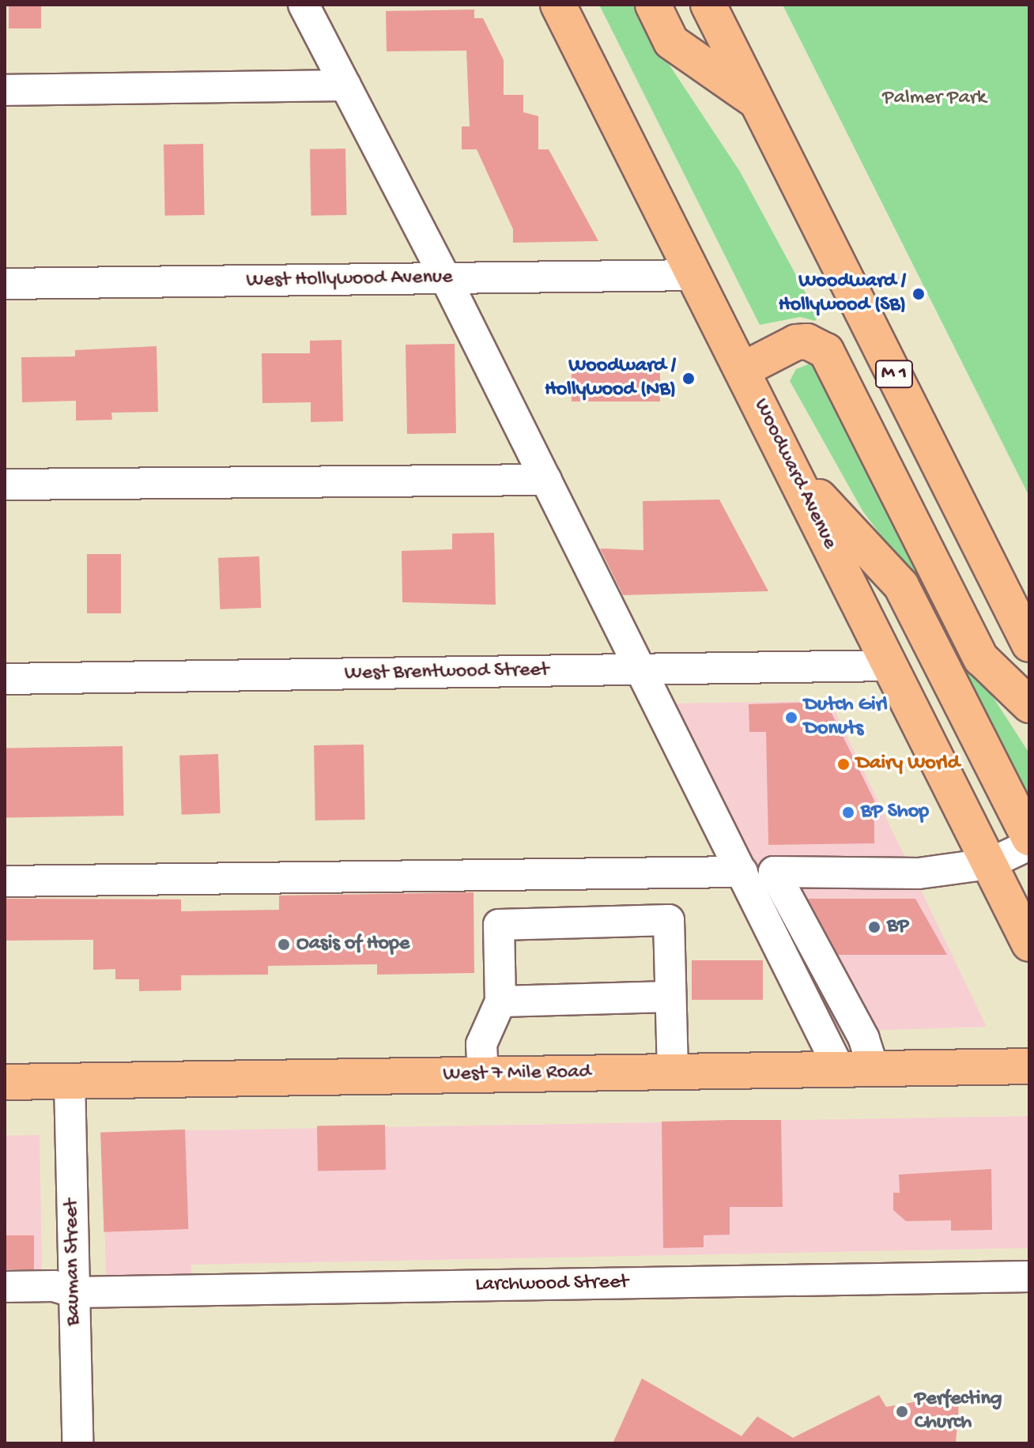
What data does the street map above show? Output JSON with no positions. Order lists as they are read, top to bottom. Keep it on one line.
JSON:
{"streets":{"main road":["M 1","Woodward Avenue","West 7 Mile Road"],"street":["West Hollywood Avenue","West Brentwood Street","Bauman Street","Larchwood Street"]},"crossings":[["West Hollywood Avenue","Woodward Avenue"],["Woodward Avenue","West Brentwood Street"],["West 7 Mile Road","Bauman Street"],["Bauman Street","Larchwood Street"]],"parks":["Palmer Park"],"places":["Woodward / Hollywood (SB)","Woodward / Hollywood (NB)","Dutch Girl Donuts","Dairy World","BP Shop","BP","Oasis of Hope","Perfecting Church"]}
